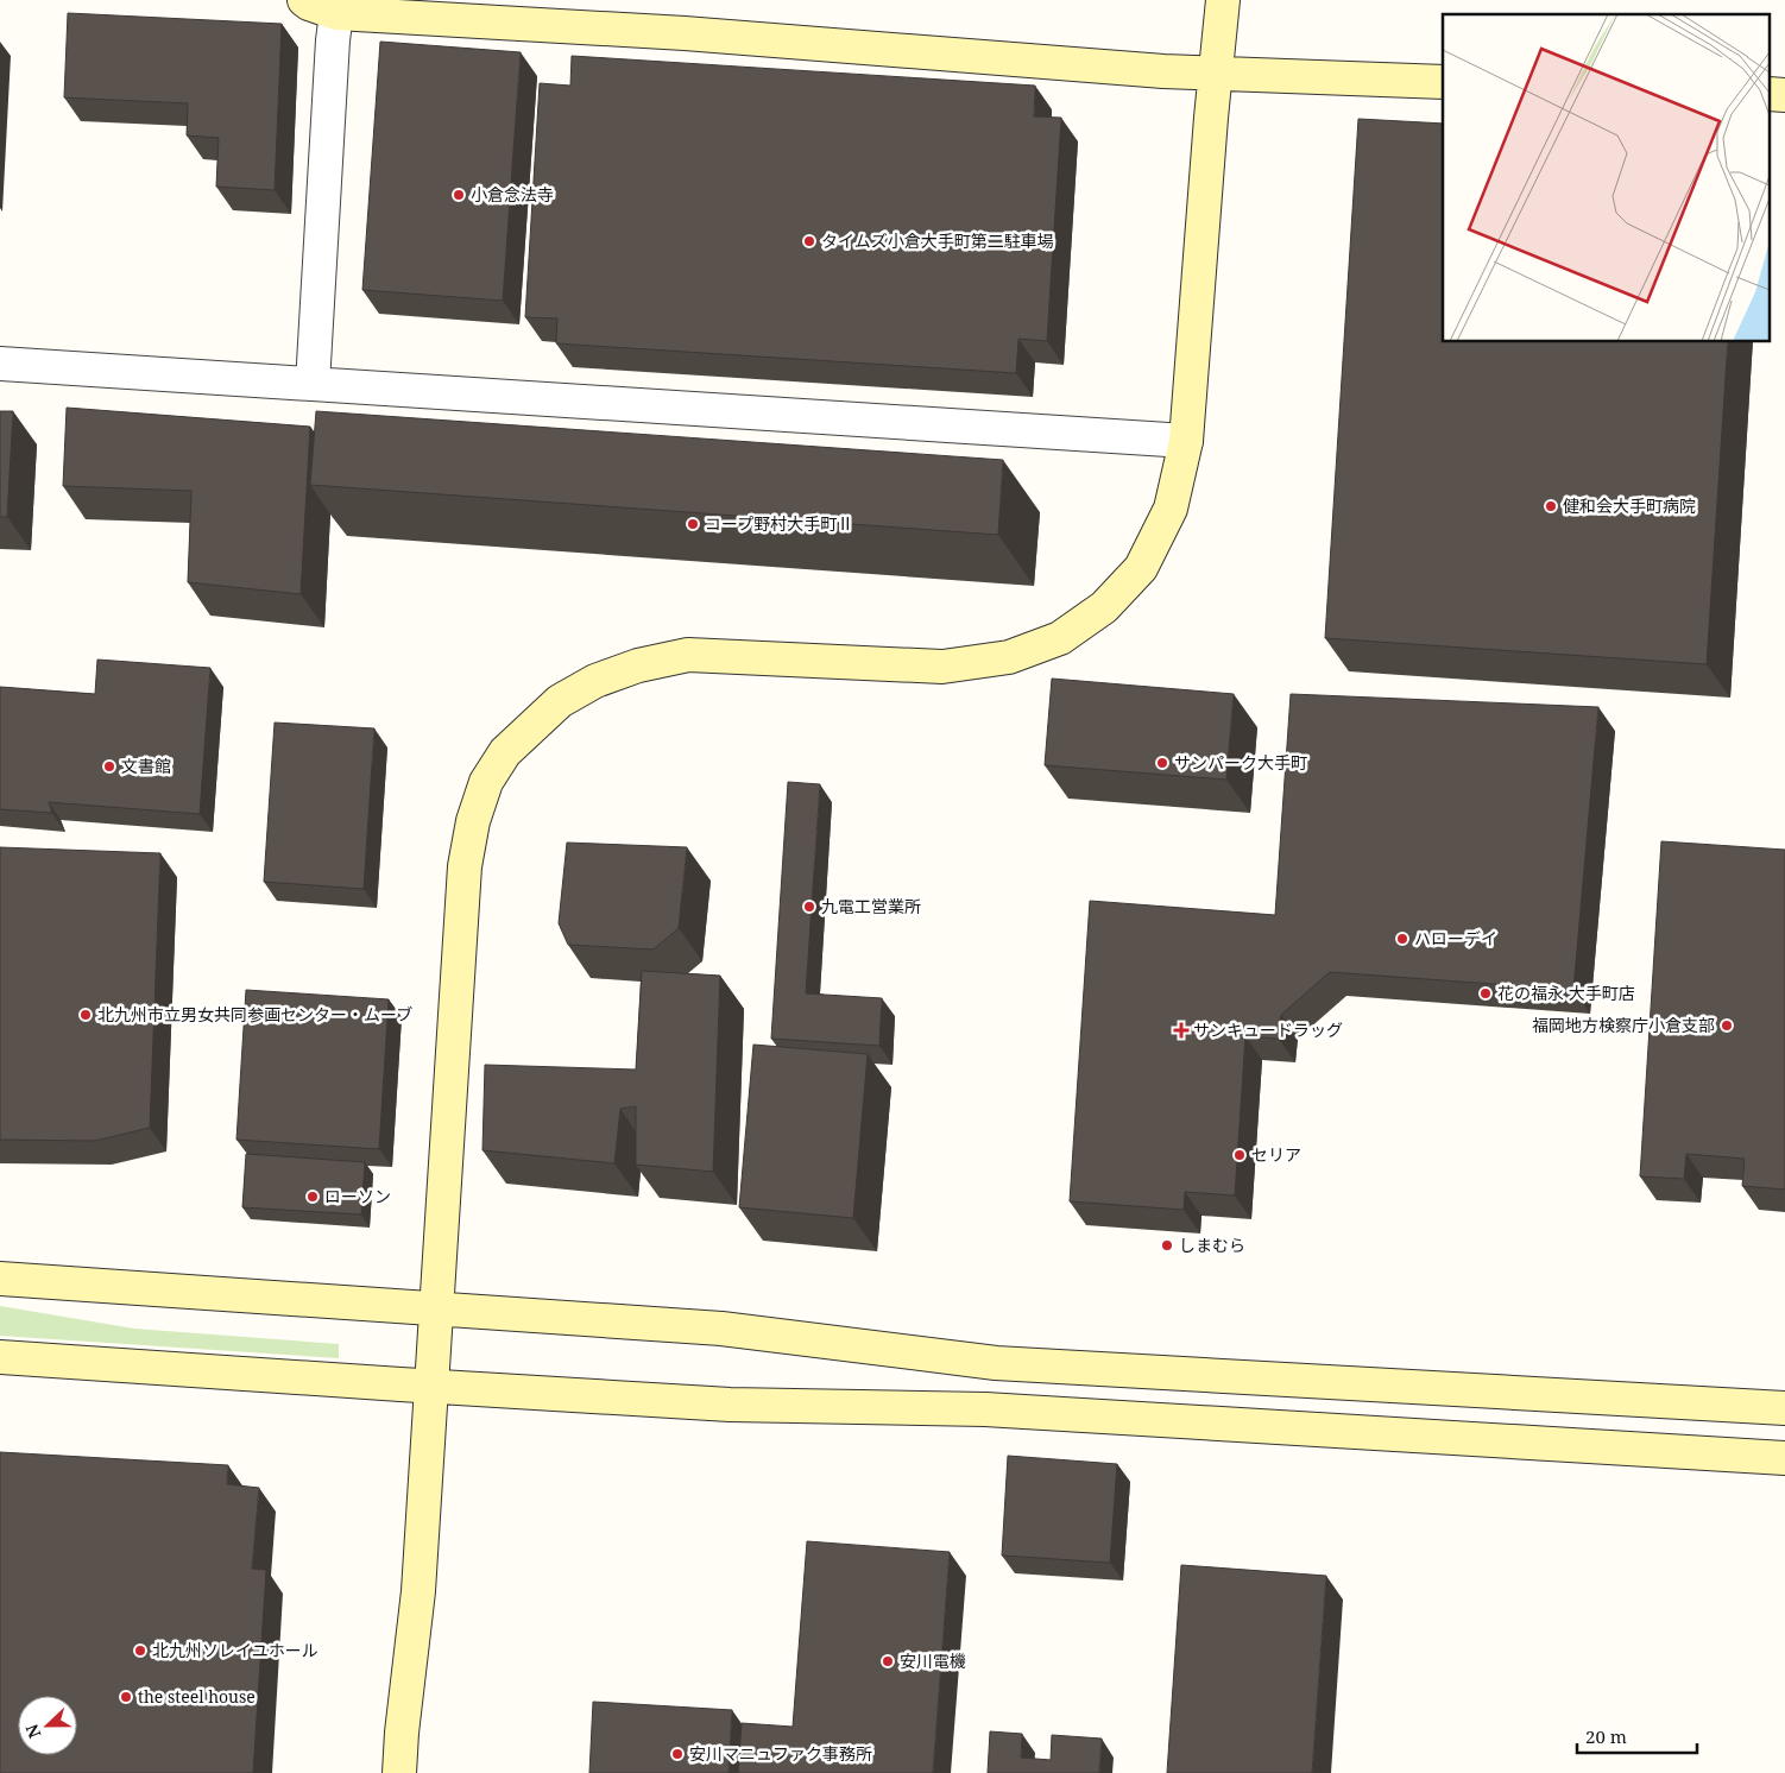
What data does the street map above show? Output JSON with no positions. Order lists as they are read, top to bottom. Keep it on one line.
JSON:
{"places":{"other":["小倉念法寺","タイムズ小倉大手町第二駐車場","健和会大手町病院","コープ野村大手町Ⅱ","サンパーク大手町","文書館","九電工営業所","ハローデイ","花の福永 大手町店","北九州市立男女共同参画センター・ムーブ","福岡地方検察庁小倉支部","セリア","ローソン","しまむら","北九州ソレイユホール","安川電機","the steel house","安川マニュファク事務所"],"health":["サンキュードラッグ"]},"scale_bar":"20 m","north":"left"}
